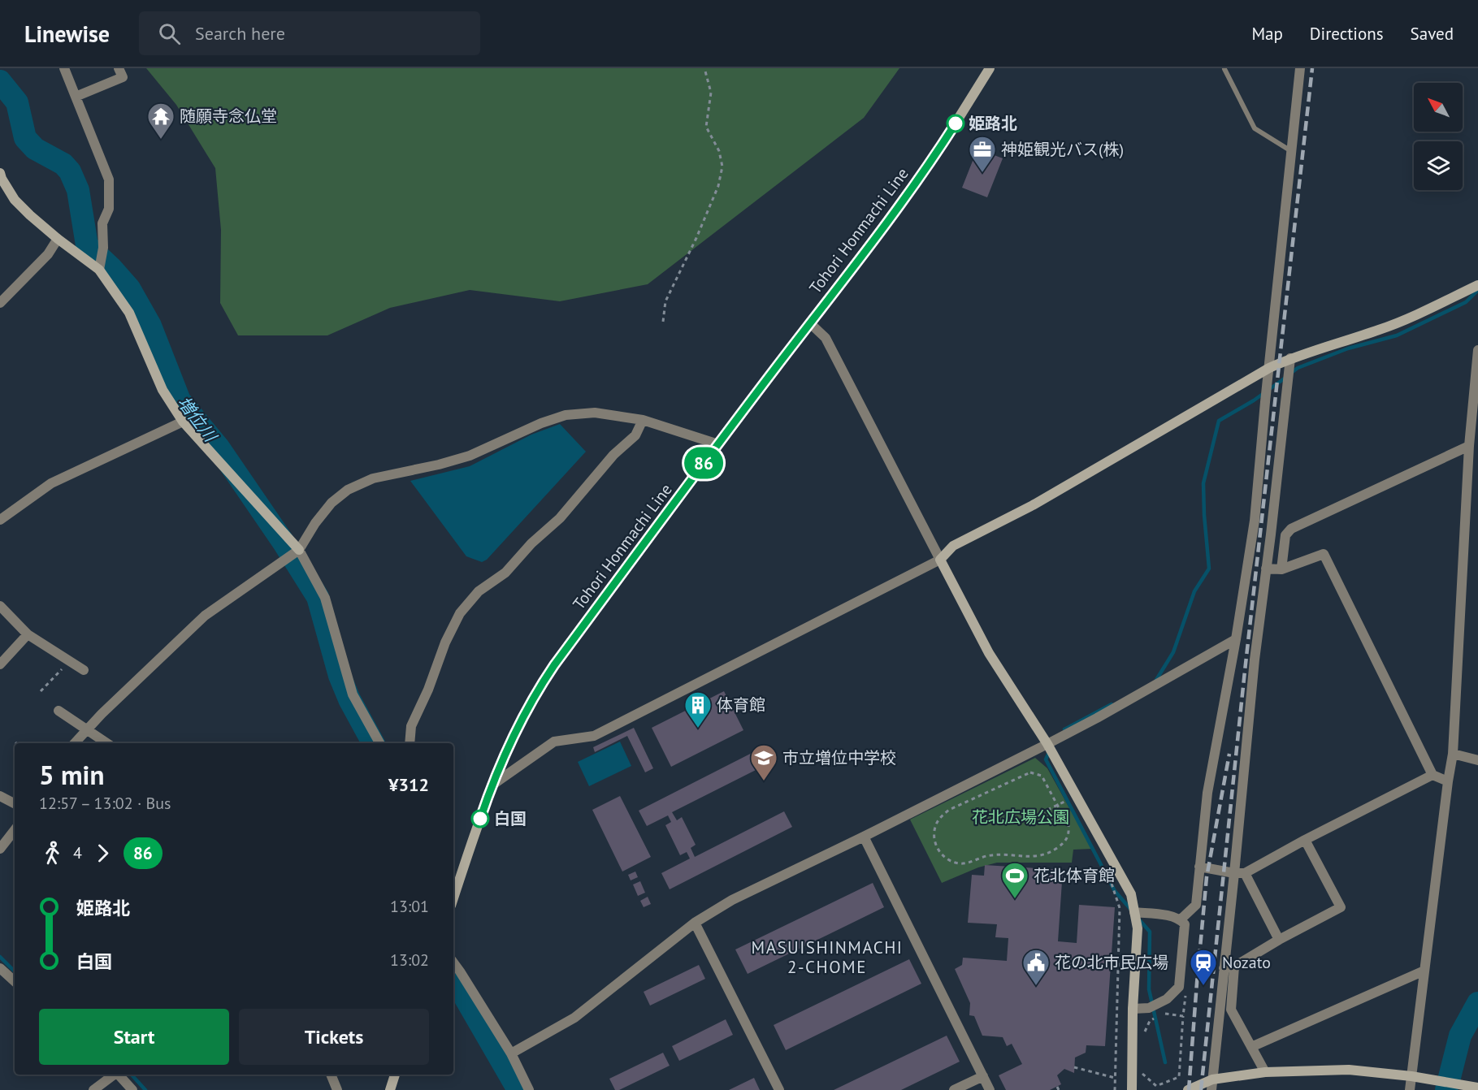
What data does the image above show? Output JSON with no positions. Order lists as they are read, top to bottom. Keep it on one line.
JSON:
{"streets":{"street":["Tohori Honmachi Line"]},"districts":["MASUISHINMACHI 2-CHOME"],"water":["増位川"],"parks":["花北広場公園"],"places":{"other":["姫路北","白国"],"temple":["随願寺念仏堂"],"office":["神姫観光バス(株)"],"building":["体育館"],"school or university":["市立増位中学校"],"sports":["花北体育館"],"public building":["花の北市民広場"],"station":["Nozato"]},"lines":["bus line 86"],"north":"top left","page":{"header":"Linewise","search":"Search here","nav":["Map","Directions","Saved"],"on_map":"86","heading":["5 min","12:57 – 13:02 · Bus","¥312"],"legs":["4","86"],"list":[{"name":"姫路北","value":"13:01"},{"name":"白国","value":"13:02"}],"buttons":["Start","Tickets"]}}
